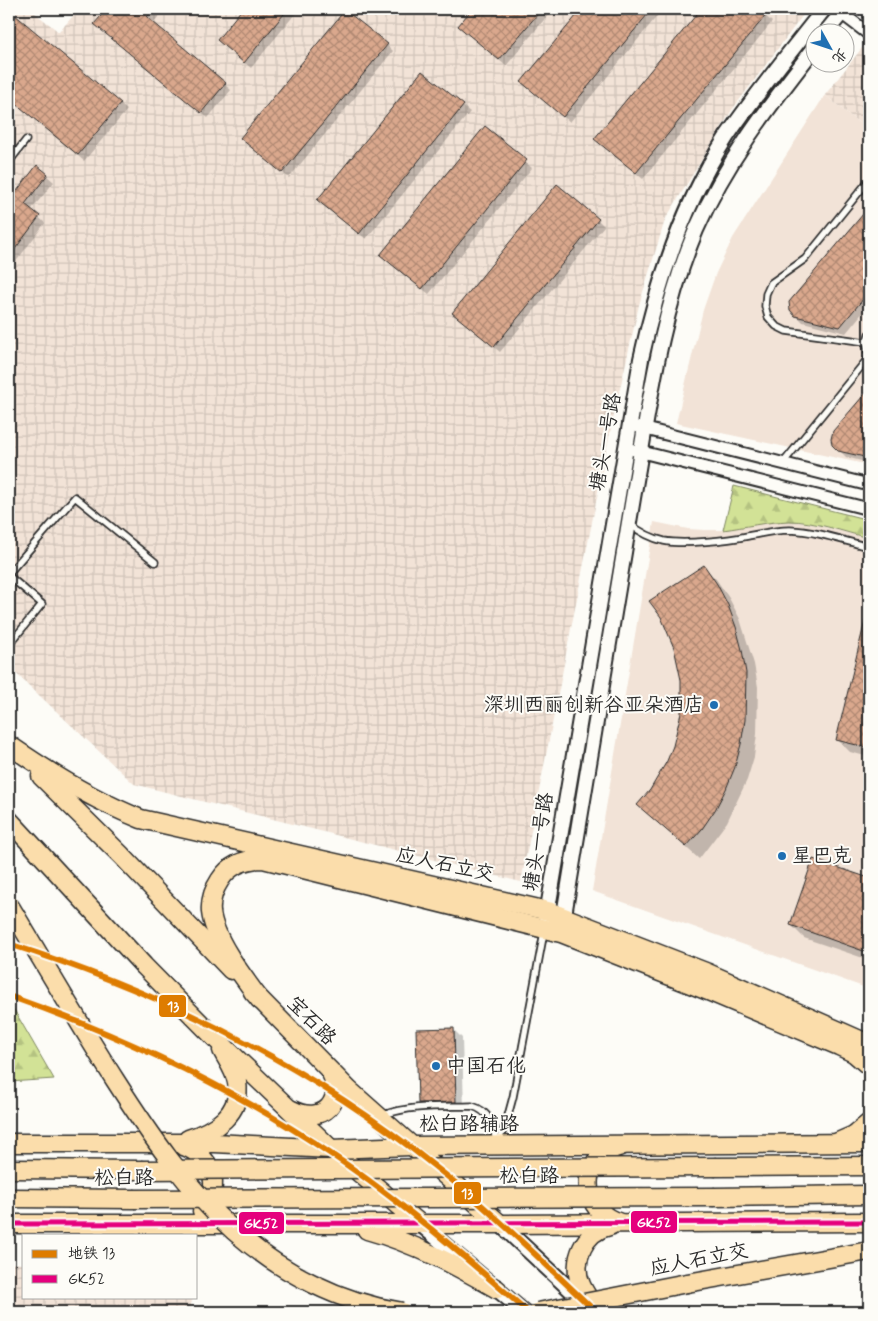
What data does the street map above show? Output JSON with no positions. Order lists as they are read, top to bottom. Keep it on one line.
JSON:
{"streets":{"main road":["应人石立交","宝石路","松白路辅路","松白路"],"street":["塘头一号路"]},"crossings":[["塘头一号路","应人石立交"],["应人石立交","宝石路"],["宝石路","松白路辅路"]],"places":["深圳西丽创新谷亚朵酒店","星巴克","中国石化"],"lines":["metro line 13","transit line GK52"],"legend":["地铁 13","GK52"],"north":"bottom right"}
